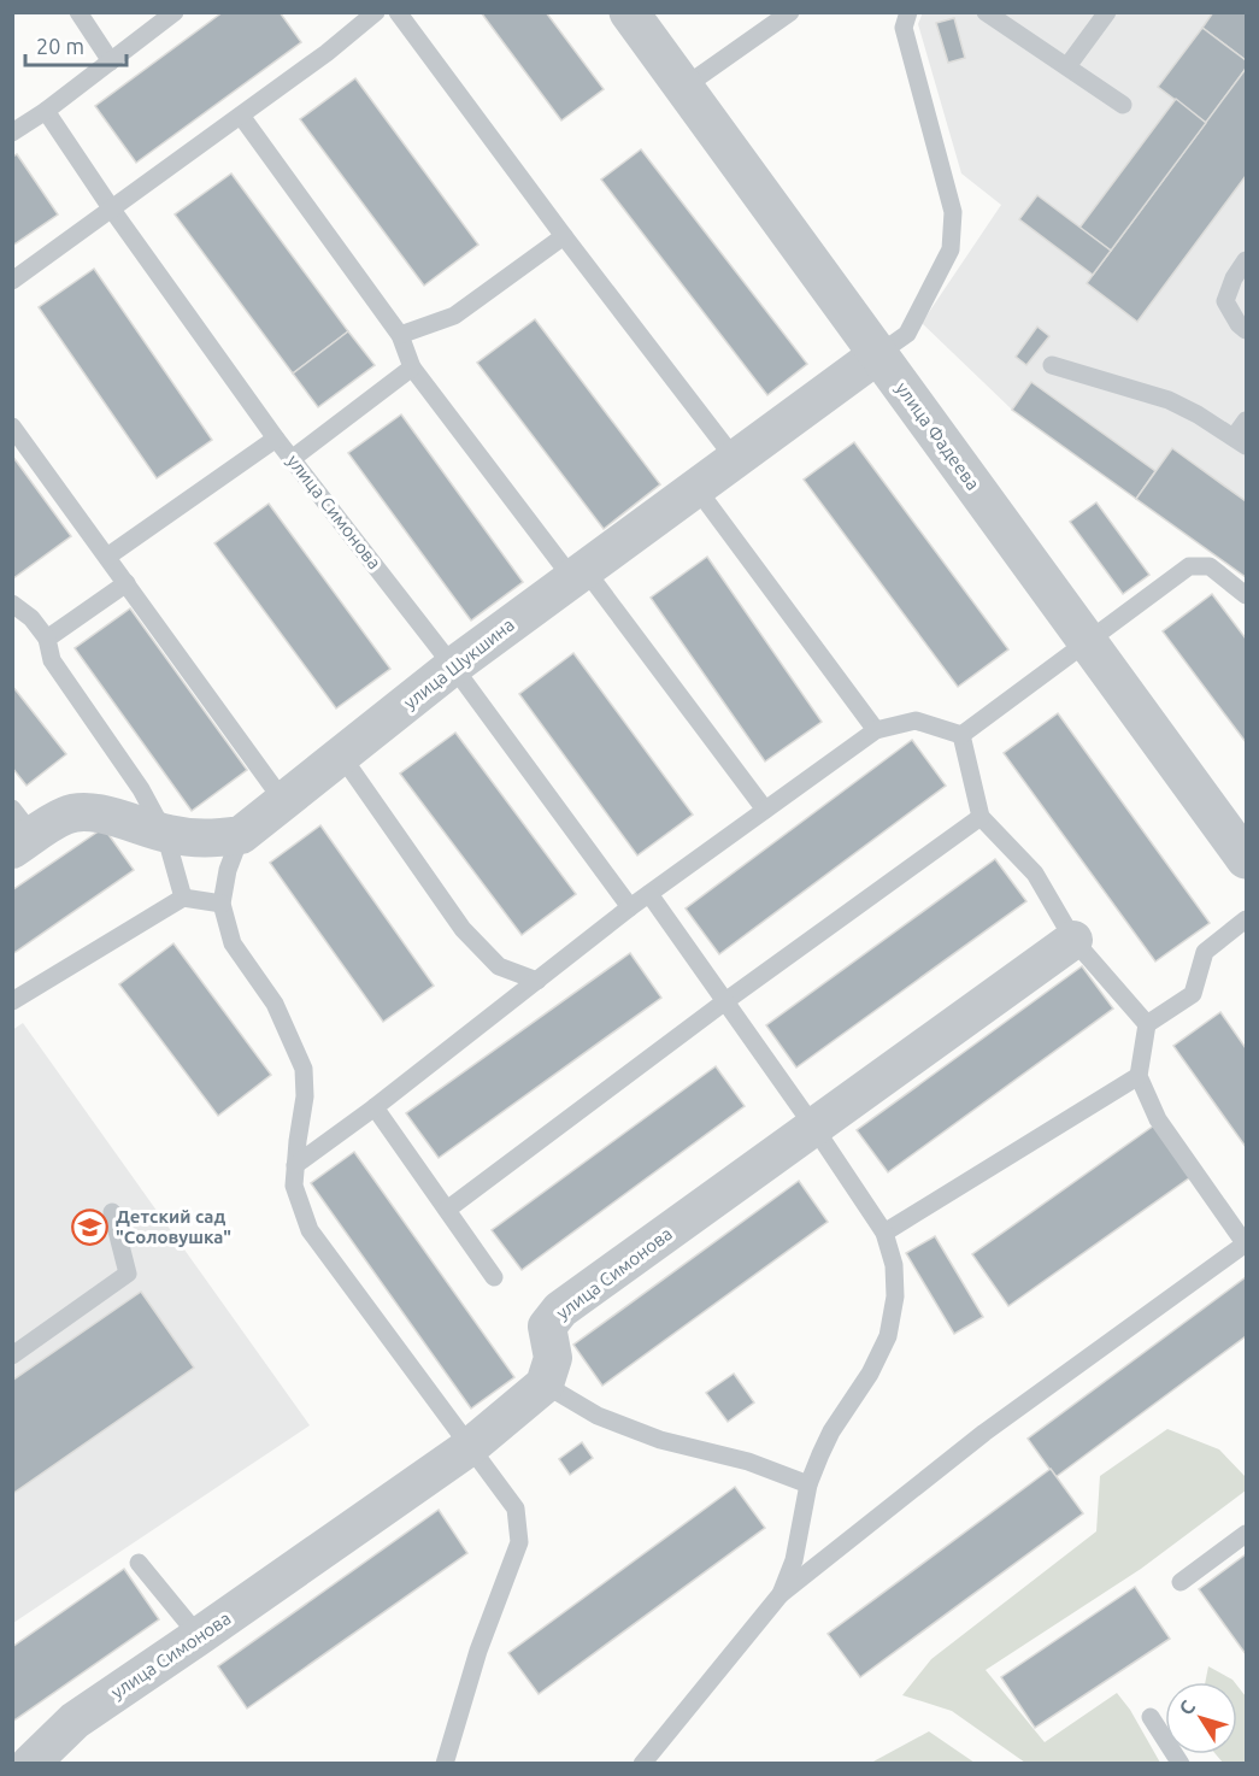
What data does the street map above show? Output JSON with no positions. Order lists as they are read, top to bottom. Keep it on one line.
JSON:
{"streets":{"street":["улица Фадеева","улица Симонова","улица Шукшина"]},"crossings":[["улица Фадеева","улица Шукшина"],["улица Симонова","улица Шукшина"]],"places":{"school or university":["Детский сад \"Соловушка\""]},"scale_bar":"20 m","north":"top left"}
